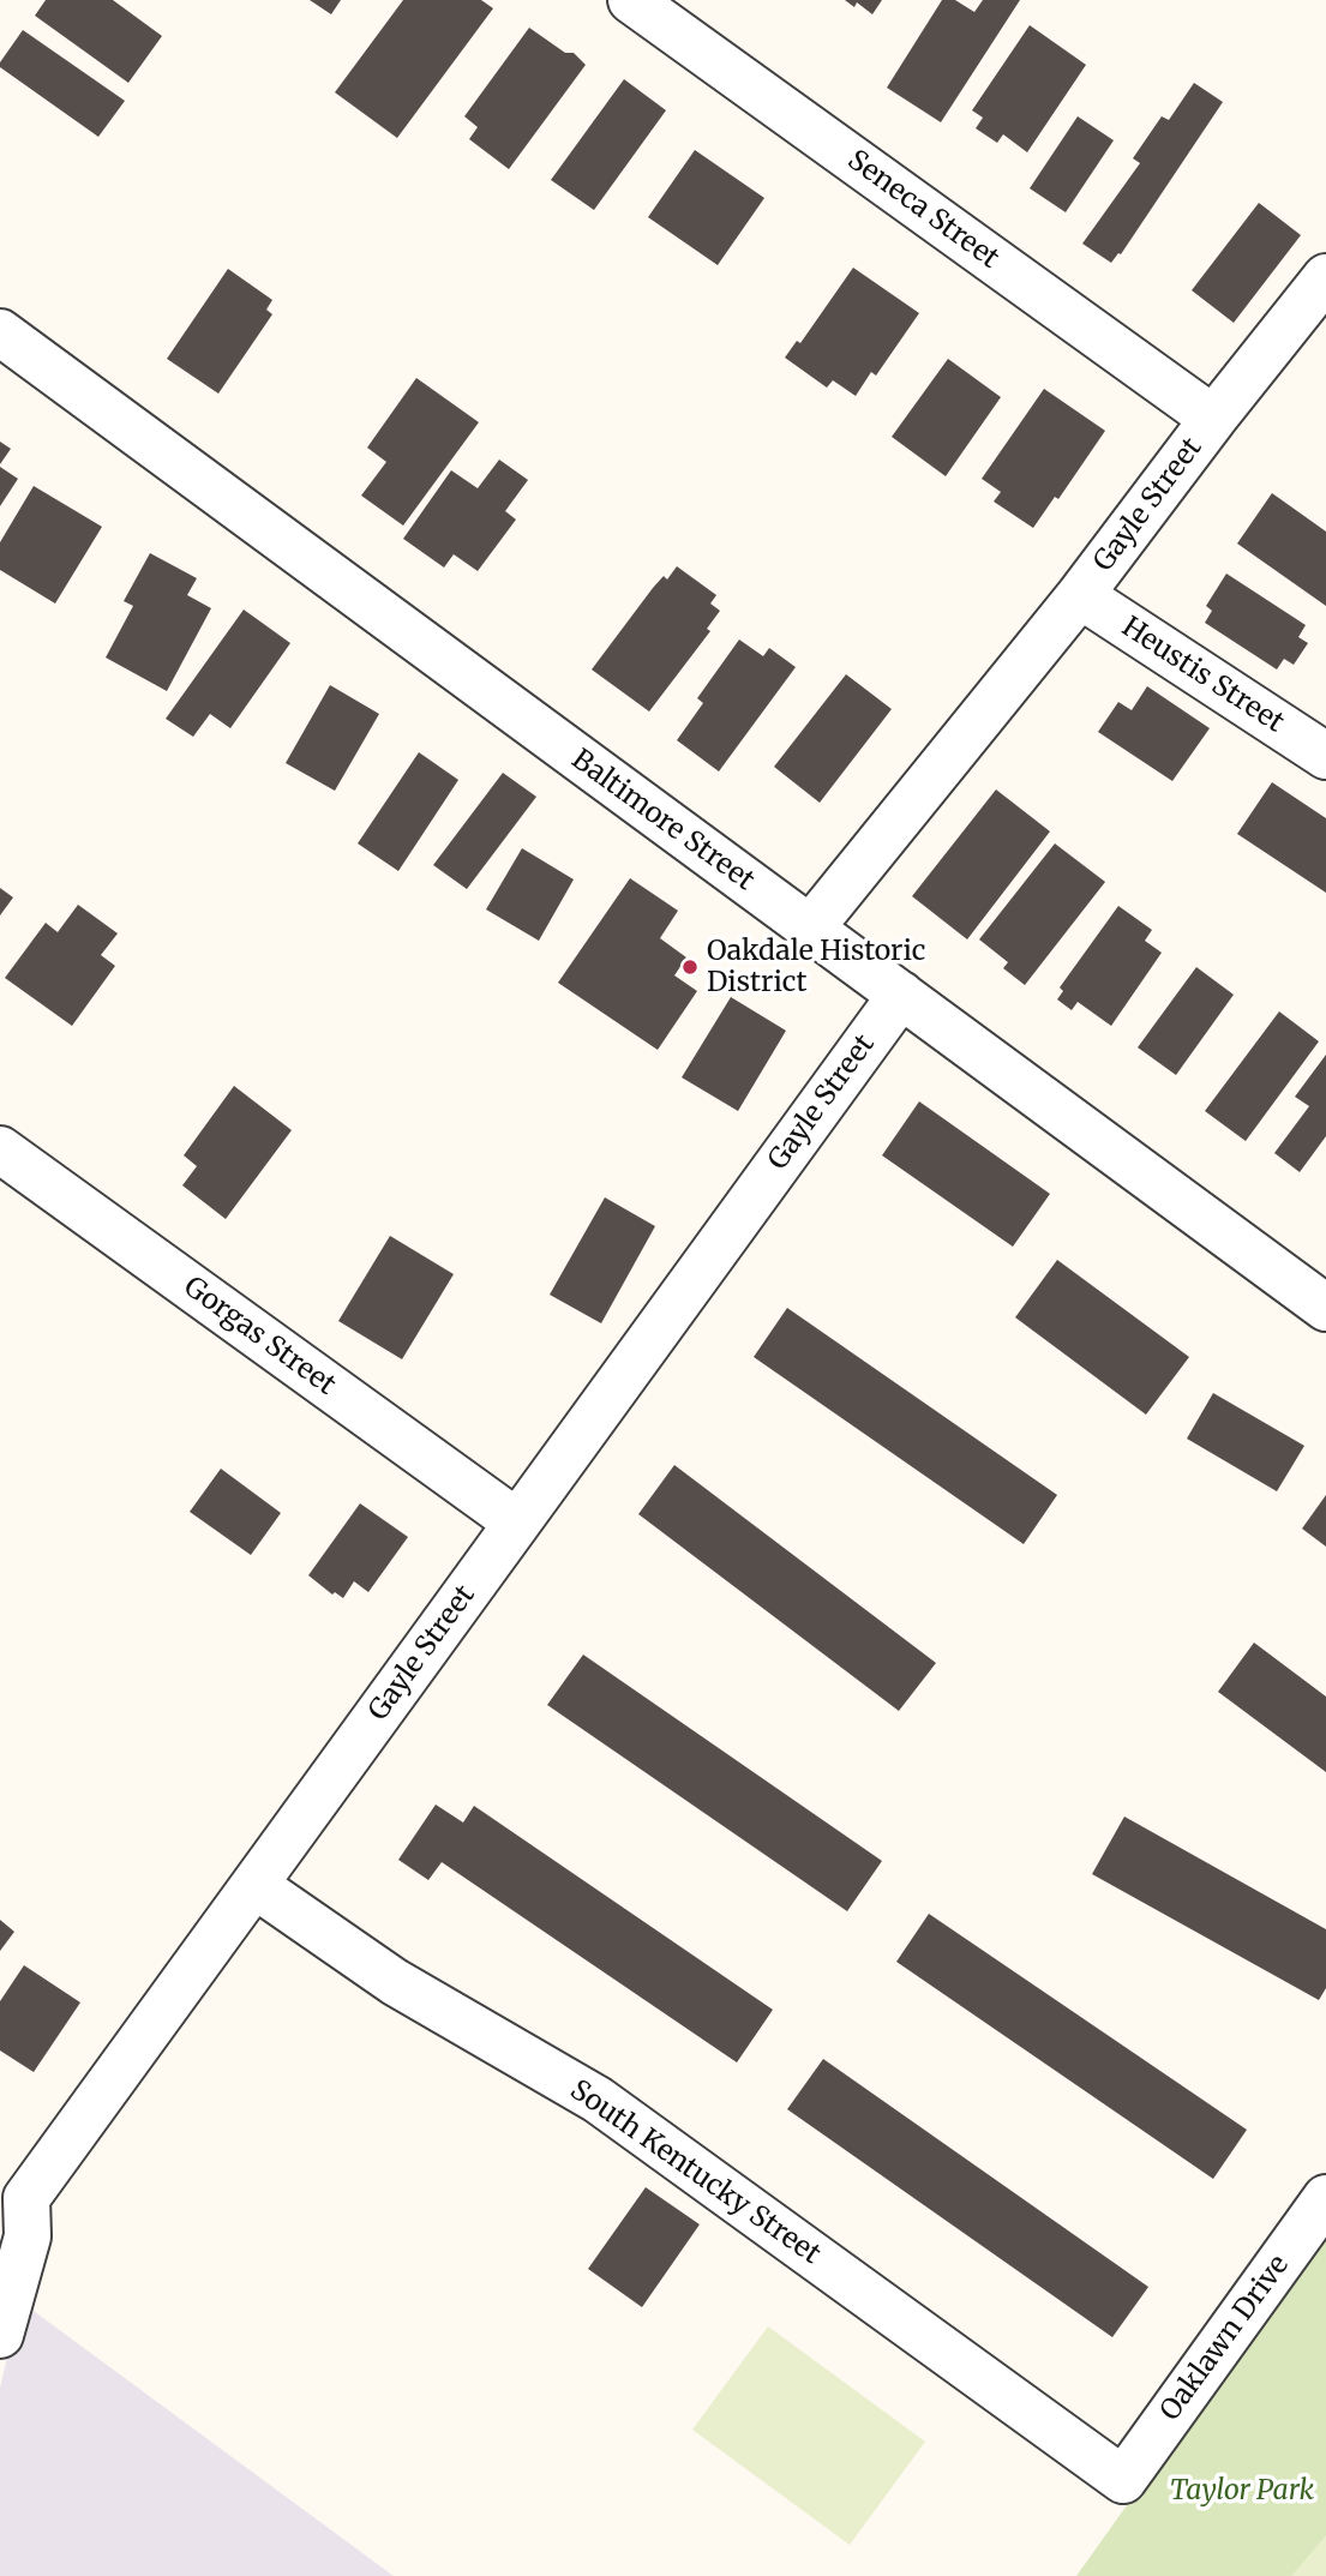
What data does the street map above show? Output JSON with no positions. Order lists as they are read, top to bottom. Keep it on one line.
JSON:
{"streets":{"street":["Seneca Street","Gayle Street","Heustis Street","Baltimore Street","Gorgas Street","South Kentucky Street","Oaklawn Drive"]},"crossings":[["Seneca Street","Gayle Street"],["Gayle Street","Heustis Street"],["Gayle Street","Baltimore Street"],["Gayle Street","Gorgas Street"],["Gayle Street","South Kentucky Street"],["South Kentucky Street","Oaklawn Drive"]],"parks":["Taylor Park"],"places":["Oakdale Historic District"]}
